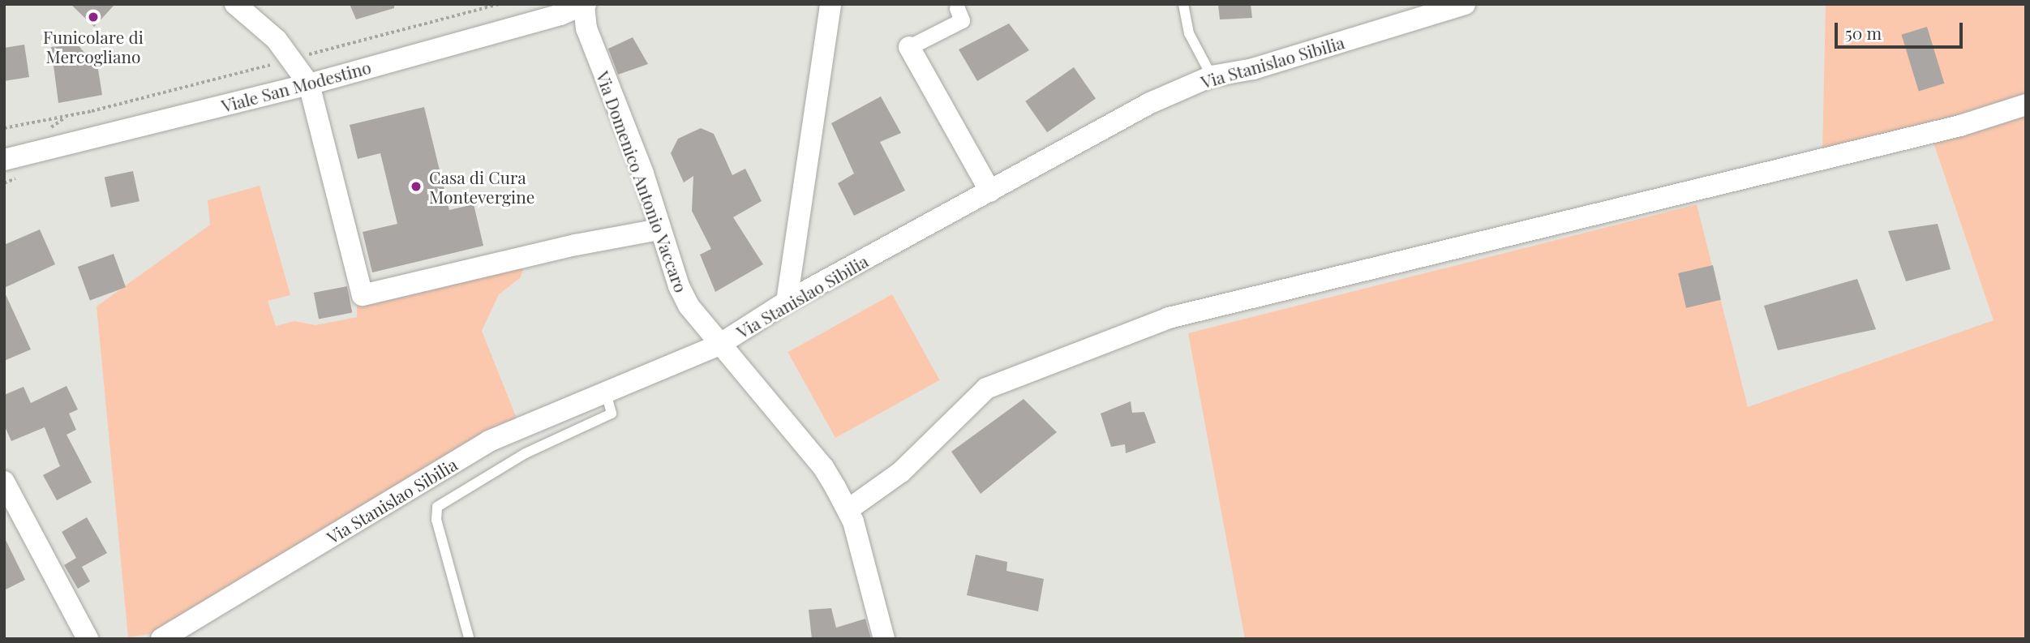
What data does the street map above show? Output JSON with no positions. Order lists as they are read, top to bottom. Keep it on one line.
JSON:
{"streets":{"street":["Via Stanislao Sibilia","Viale San Modestino","Via Domenico Antonio Vaccaro"]},"crossings":[["Via Stanislao Sibilia","Via Domenico Antonio Vaccaro"],["Viale San Modestino","Via Domenico Antonio Vaccaro"]],"places":["Funicolare di Mercogliano","Casa di Cura Montevergine"],"scale_bar":"50 m"}
